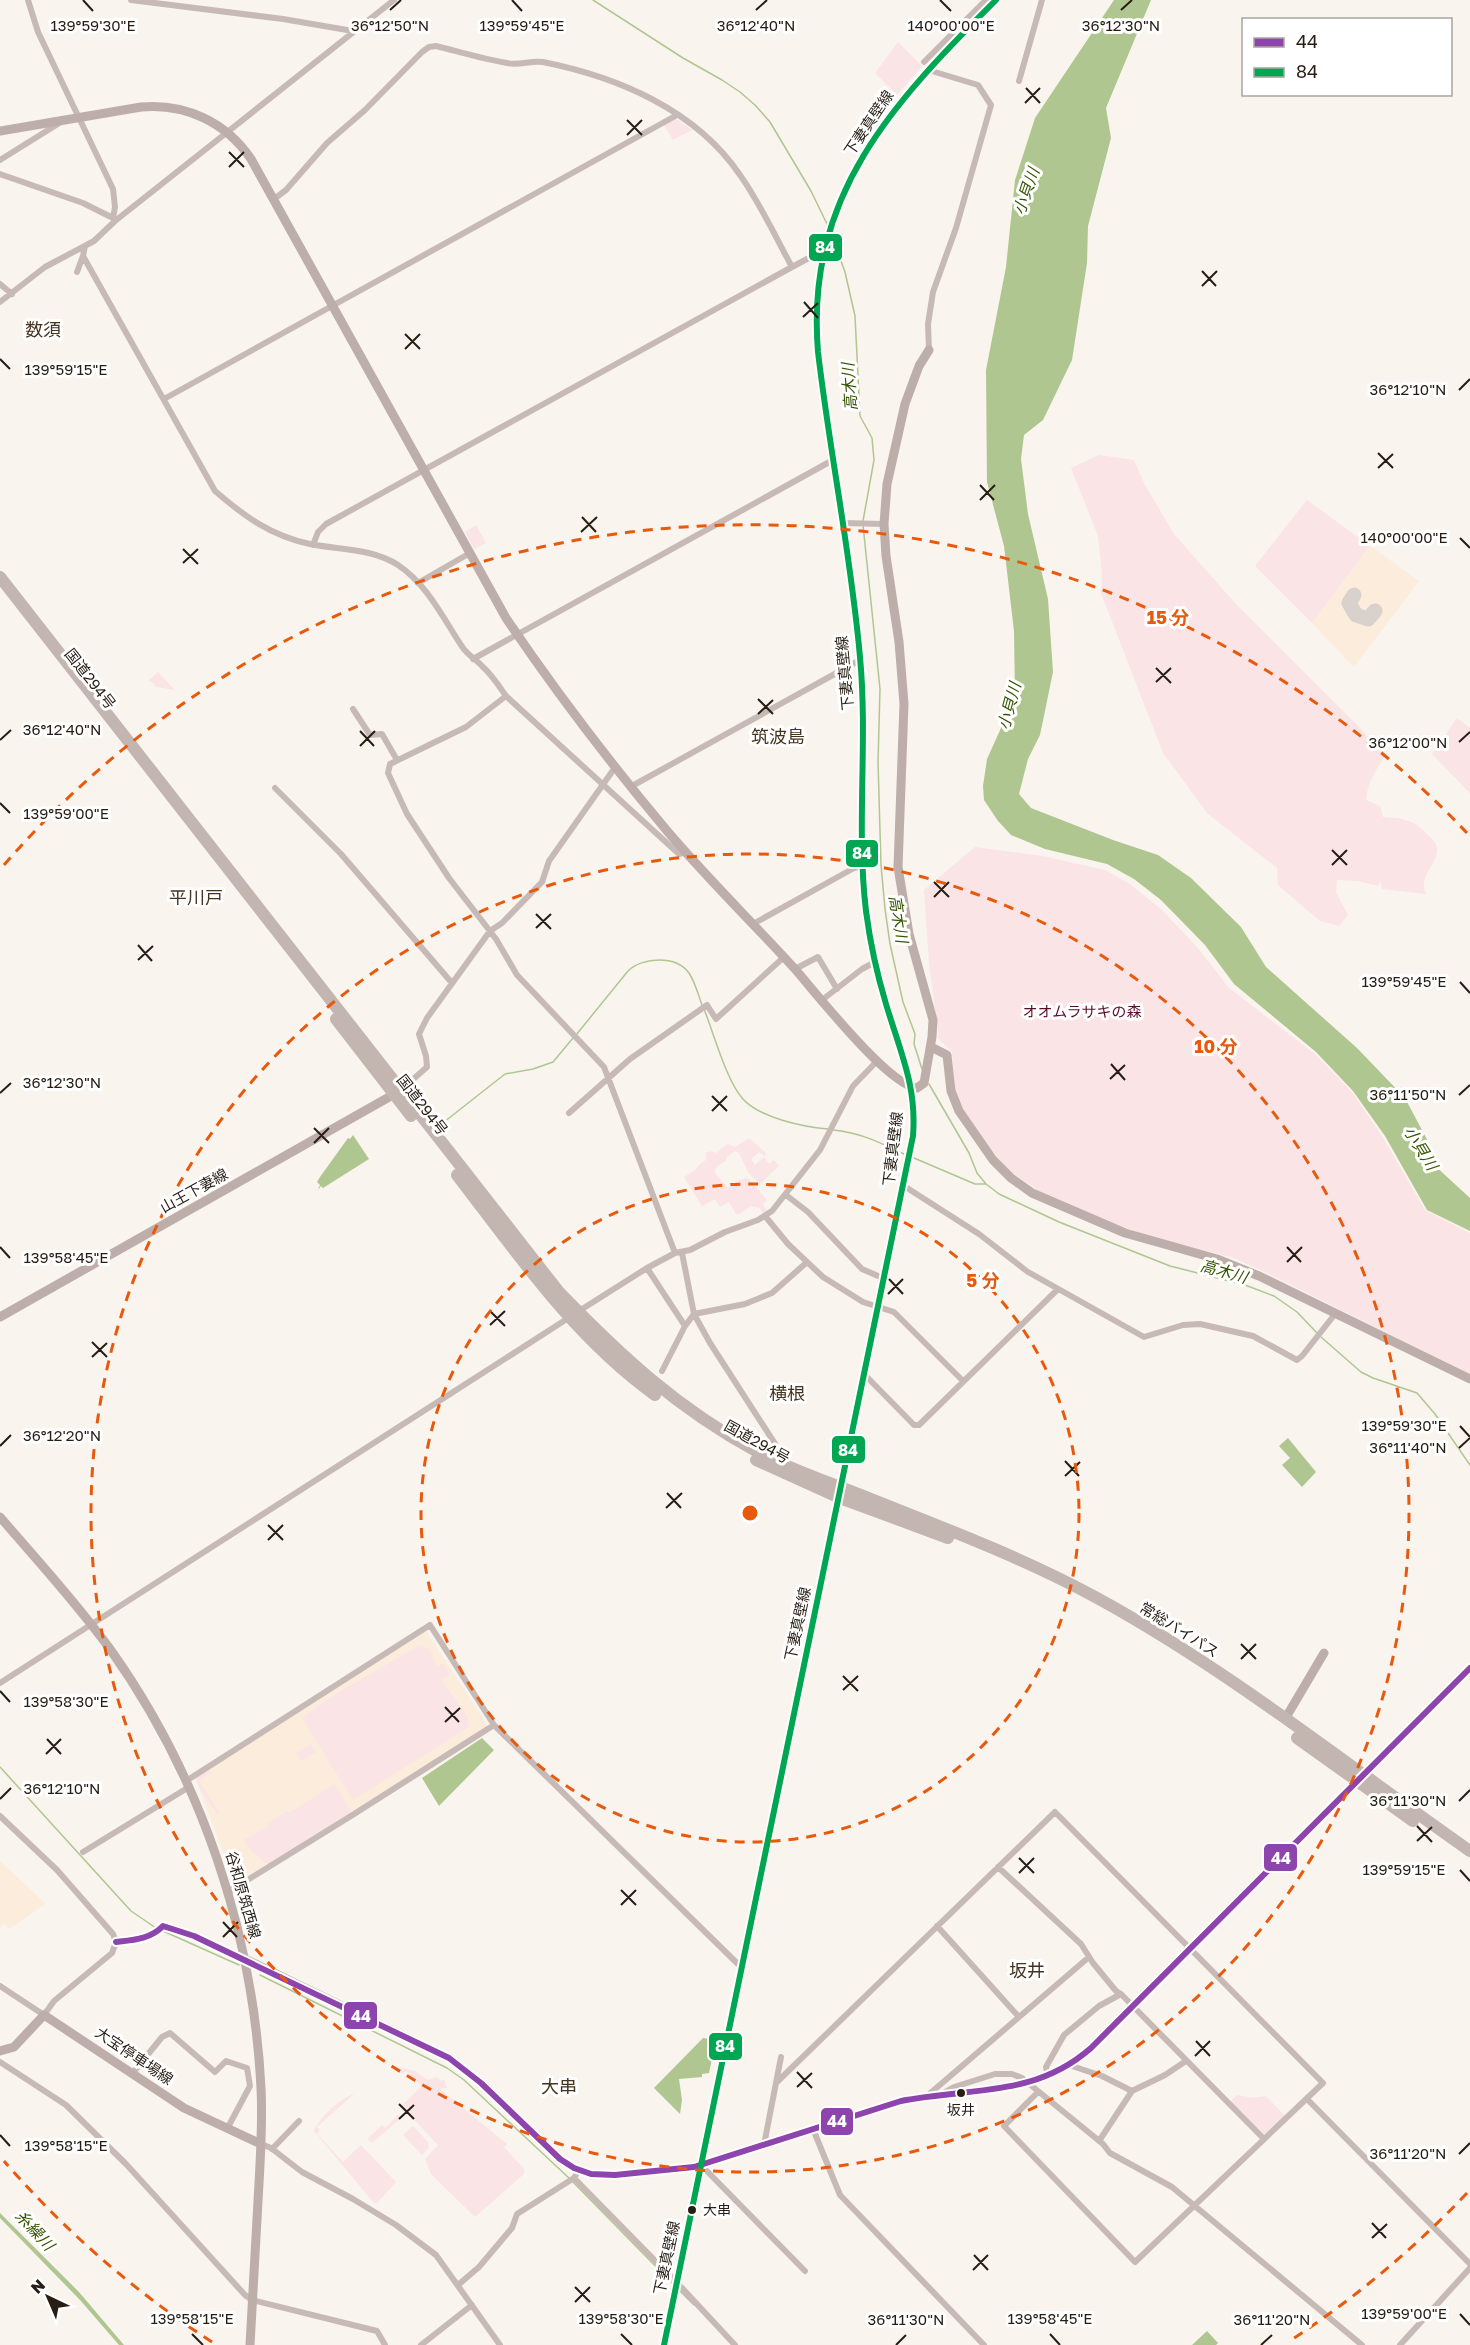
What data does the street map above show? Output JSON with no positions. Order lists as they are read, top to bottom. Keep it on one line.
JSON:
{"streets":{"highway":["国道294号","常総バイパス"],"street":["下妻真壁線","山王下妻線","谷和原筑西線","大宝停車場線"]},"crossings":[["下妻真壁線","国道294号"],["下妻真壁線","常総バイパス"],["国道294号","山王下妻線"],["国道294号","常総バイパス"],["谷和原筑西線","大宝停車場線"]],"districts":["数須","筑波島","平川戸","横根","坂井","大串"],"water":["小貝川","高木川","糸繰川"],"parks":["オオムラサキの森"],"places":["坂井","大串"],"lines":["transit line 84","transit line 44"],"legend":["44","84"],"north":"top left","coordinates":["36°12'50\"N","36°12'40\"N","36°12'30\"N","140°00'00\"E","139°59'30\"E","139°59'45\"E","139°59'15\"E","36°12'10\"N","36°12'00\"N","139°59'00\"E","36°11'50\"N","139°58'45\"E","36°12'20\"N","36°11'40\"N","139°58'30\"E","36°11'30\"N","139°58'15\"E","36°11'20\"N"],"rings":["15 分","10 分","5 分"]}
